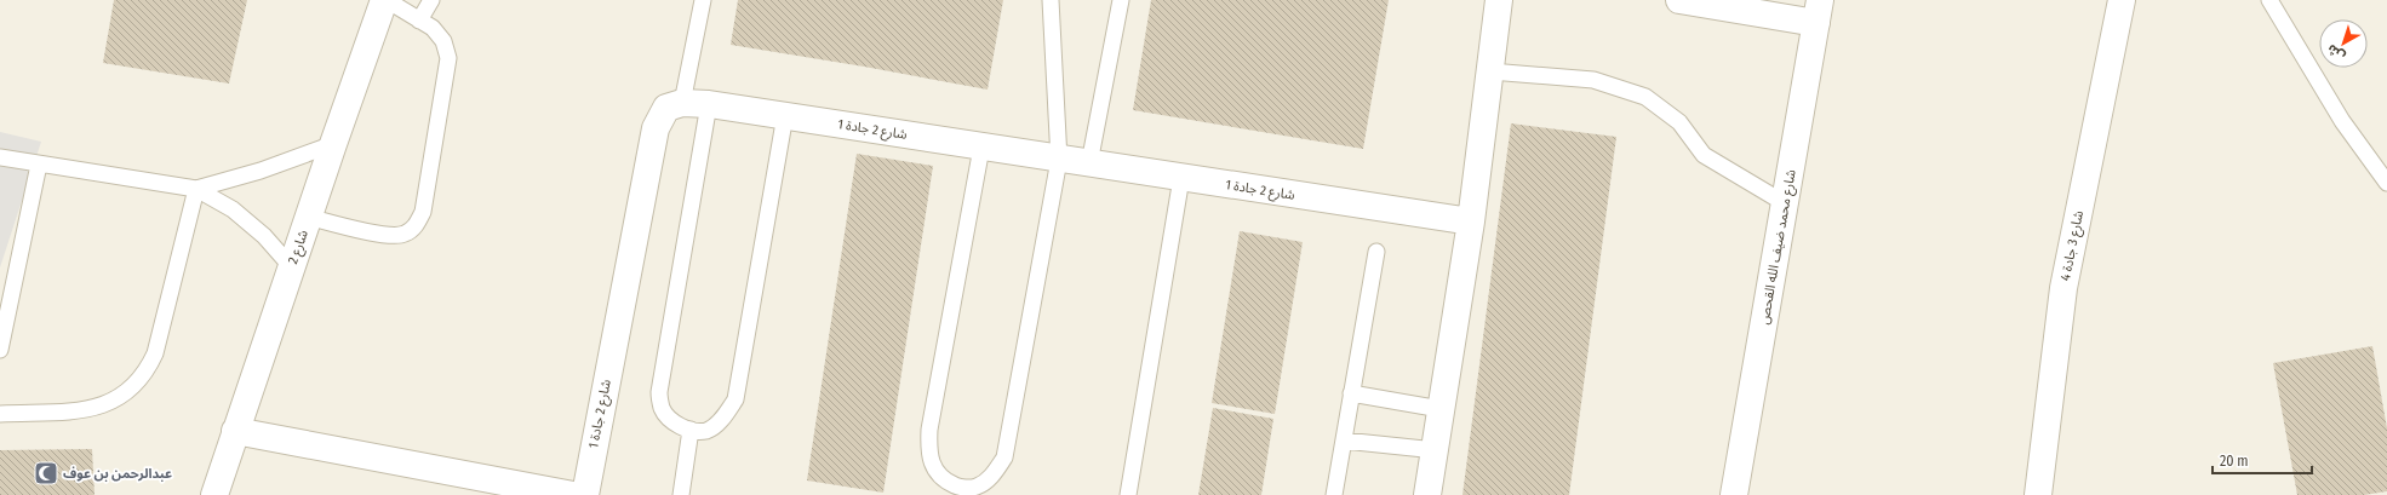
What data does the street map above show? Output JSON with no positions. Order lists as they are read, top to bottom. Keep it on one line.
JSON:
{"streets":{"street":["شارع 2 جادة 1","شارع 3 جادة 4","شارع 2","شارع محمد ضيف الله القحص"]},"places":{"mosque":["عبدالرحمن بن عوف"]},"scale_bar":"20 m","north":"bottom left"}
